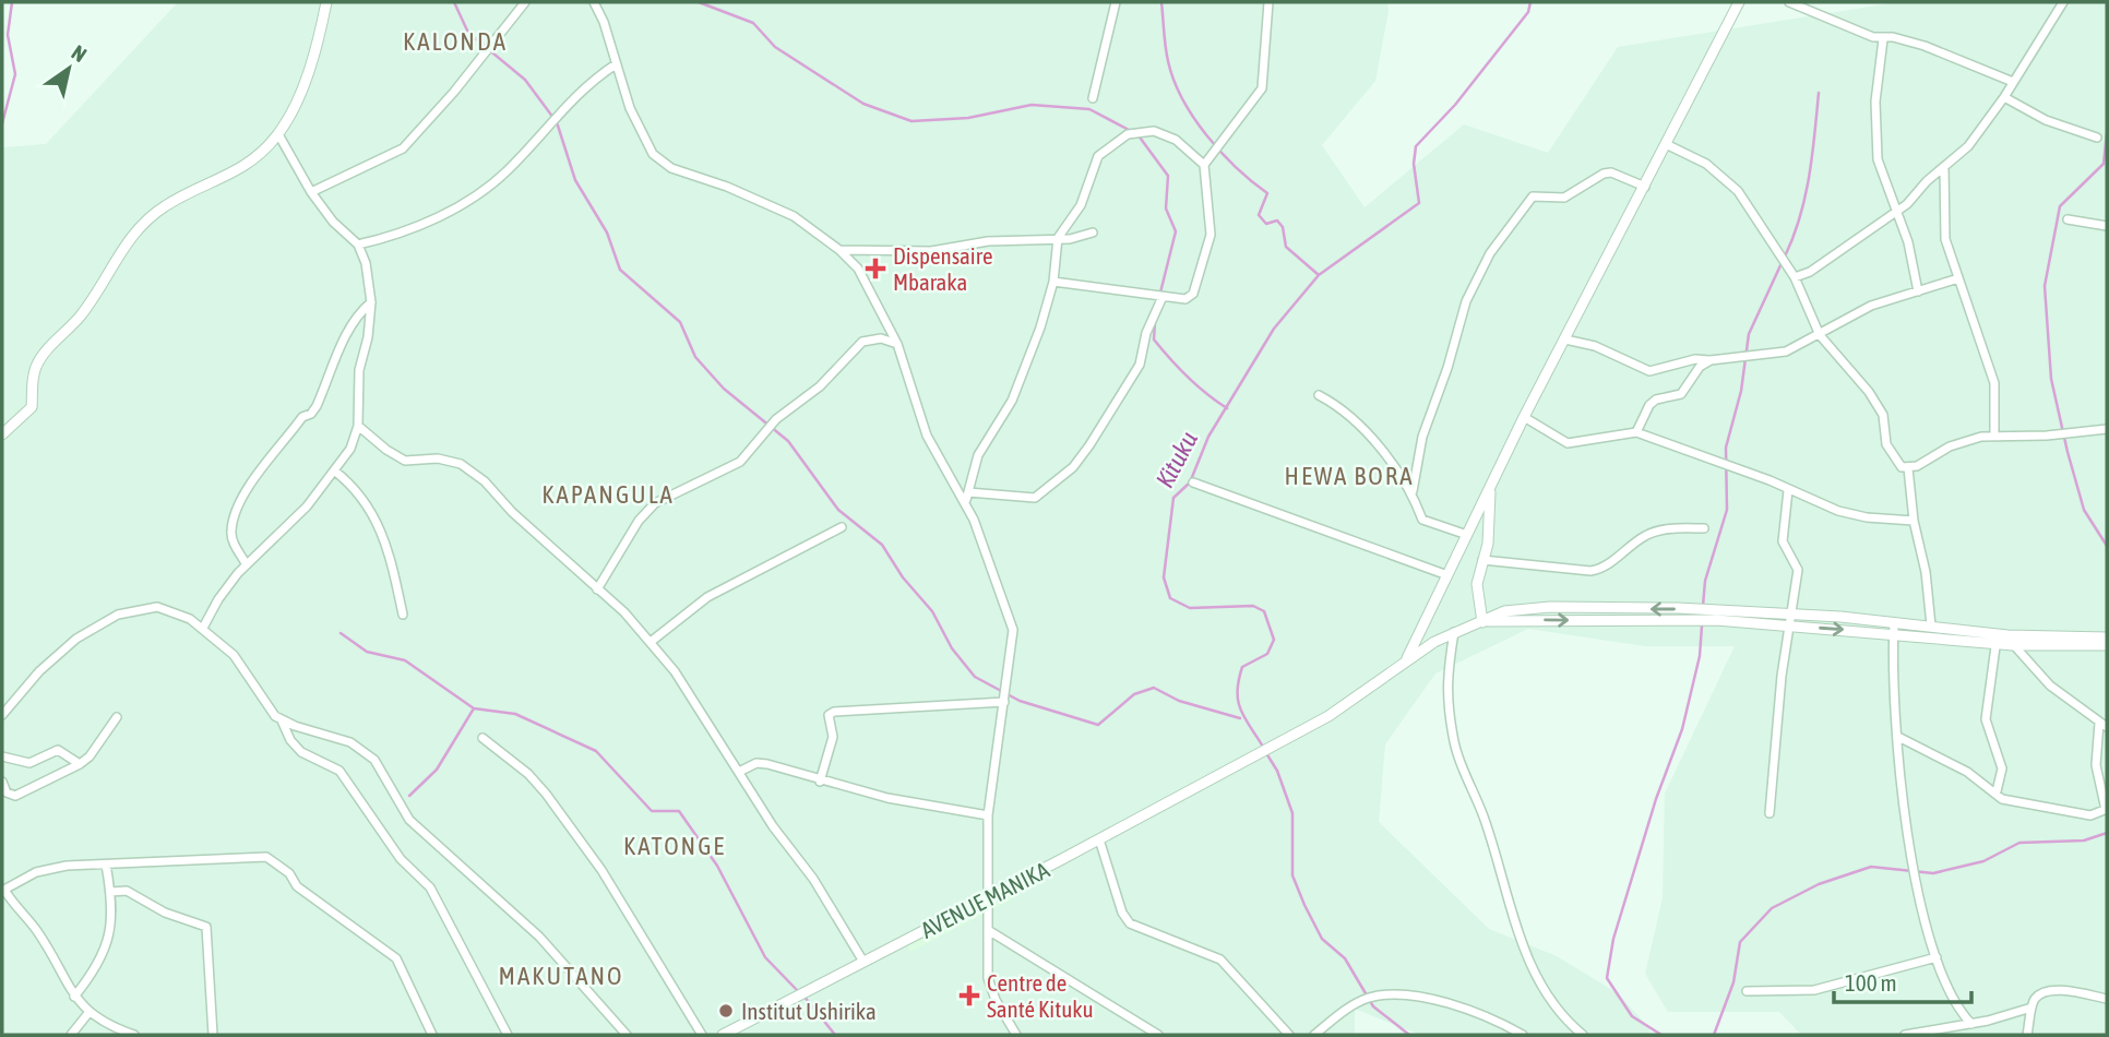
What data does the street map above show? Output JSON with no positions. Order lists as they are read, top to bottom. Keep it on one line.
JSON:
{"streets":{"street":["AVENUE MANIKA"]},"districts":["KALONDA","HEWA BORA","KAPANGULA","KATONGE","MAKUTANO"],"water":["Kituku"],"places":{"health":["Dispensaire Mbaraka","Centre de Santé Kituku"],"other":["Institut Ushirika"]},"scale_bar":"100 m","north":"top right"}
